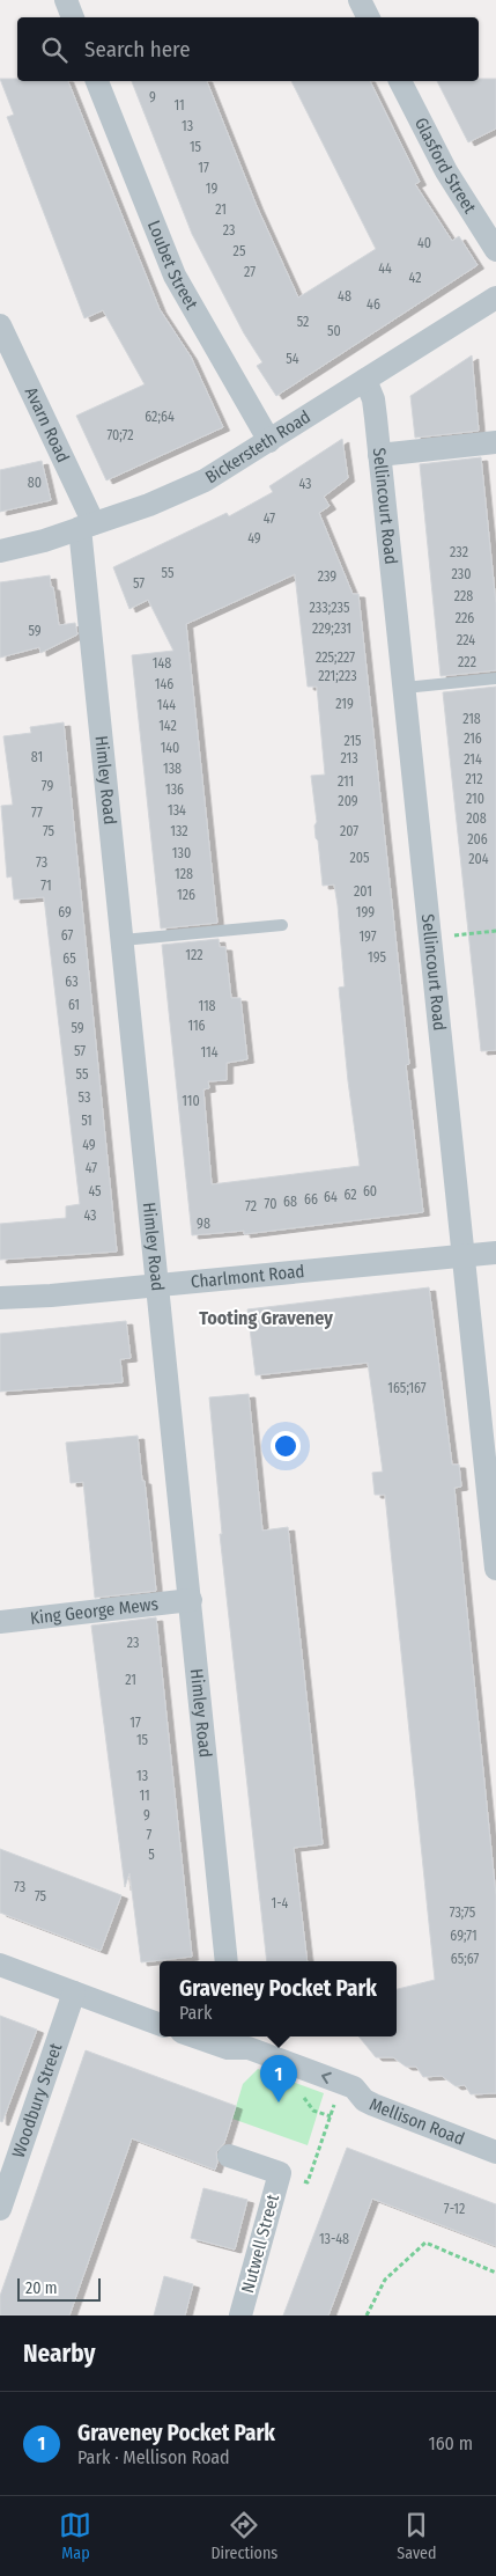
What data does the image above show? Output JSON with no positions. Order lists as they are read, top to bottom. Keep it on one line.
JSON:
{"streets":{"street":["Glasford Street","Loubet Street","Avarn Road","Bickersteth Road","Sellincourt Road","Himley Road","Charlmont Road","King George Mews","Woodbury Street","Mellison Road","Nutwell Street"]},"crossings":[["Loubet Street","Bickersteth Road"],["Avarn Road","Bickersteth Road"],["Avarn Road","Himley Road"],["Bickersteth Road","Sellincourt Road"],["Bickersteth Road","Himley Road"],["Sellincourt Road","Charlmont Road"],["Himley Road","Charlmont Road"],["Himley Road","King George Mews"],["Mellison Road","Nutwell Street"]],"one_way":["Mellison Road"],"districts":["Tooting Graveney"],"house_numbers":["9","11","13","15","17","19","21","23","40","25","44","27","42","48","46","52","50","54","62;64","70;72","80","43","47","49","232","55","230","239","57","228","233;235","226","229;231","59","224","225;227","222","148","221;223","146","219","144","218","142","216","215","140","81","213","214","138","212","211","79","136","210","209","134","77","208","75","132","207","206","130","205","204","73","128","71","201","126","69","199","67","197","122","195","65","63","61","118","116","59","57","114","55","53","110","51","49","47","45","60","62","64","66","68","70","72","43","98","165;167","23","21","17","15","13","11","9","7","5","73","75","1-4","73;75","69;71","65;67","7-12","13-48"],"scale_bar":"20 m","page":{"search":"Search here","popup":["Graveney Pocket Park","Park"],"pins":"1","scale":"20 m","heading":"Nearby","list":[{"mark":"1","name":"Graveney Pocket Park","note":"Park · Mellison Road","value":"160 m"}],"nav":["Map","Directions","Saved"]}}
